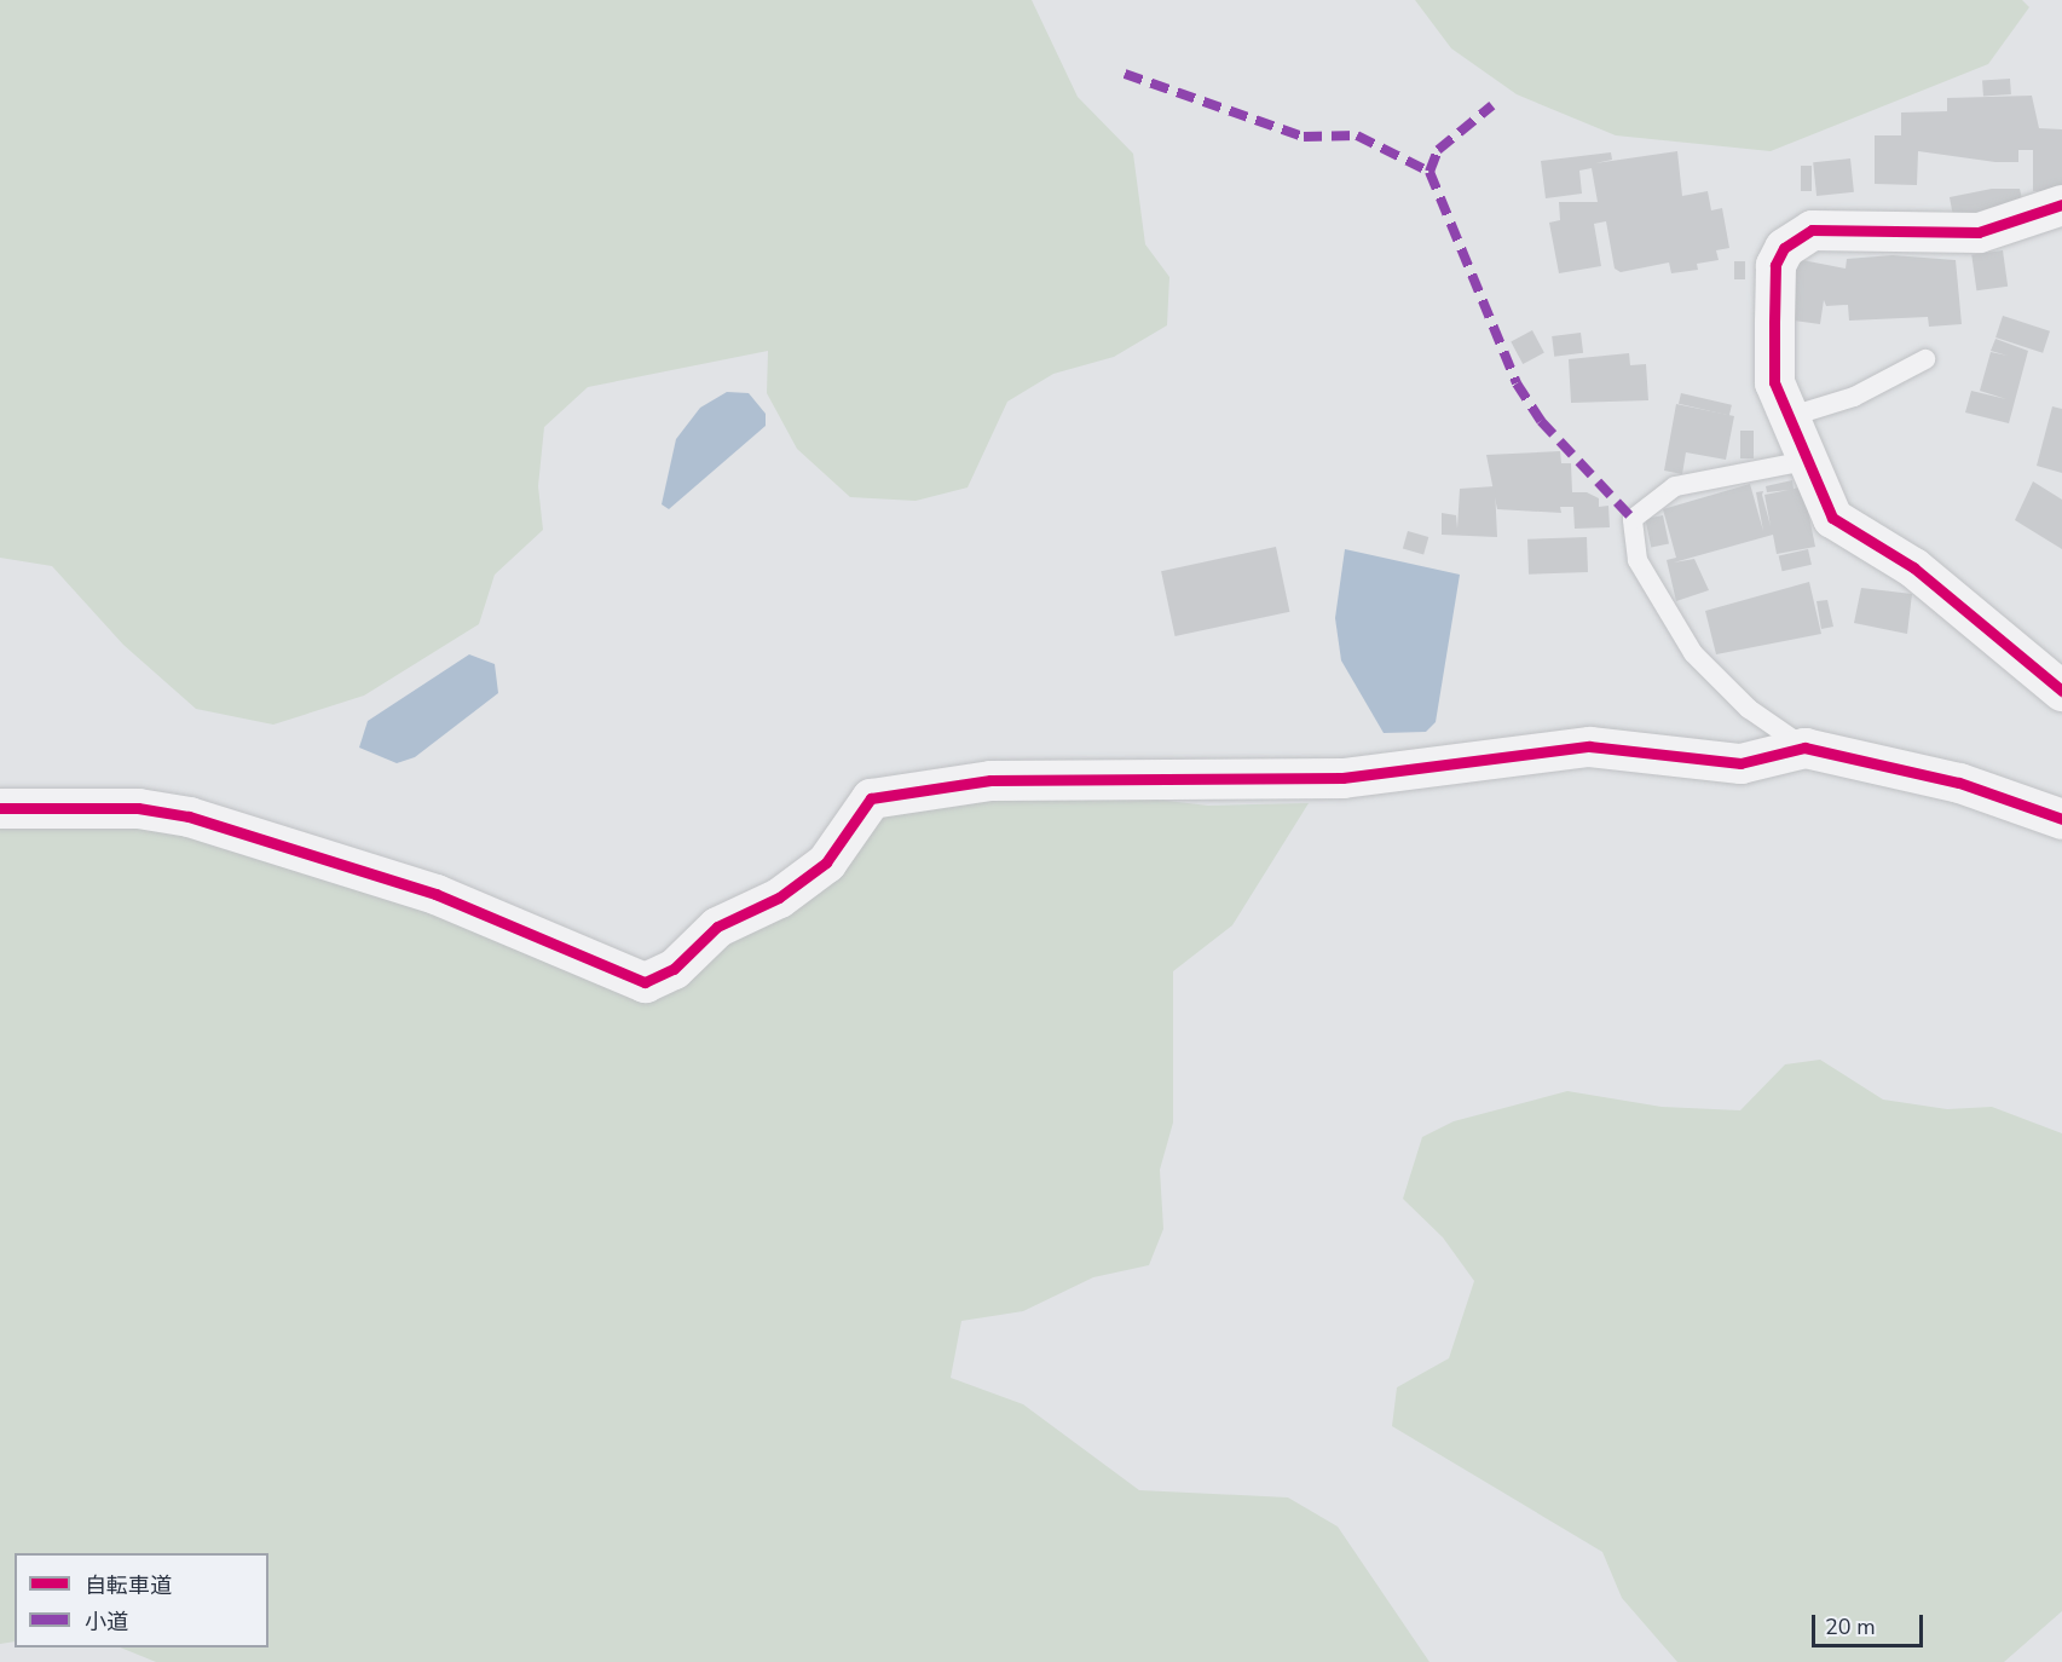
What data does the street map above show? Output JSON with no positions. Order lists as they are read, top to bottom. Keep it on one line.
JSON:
{"legend":["自転車道","小道"],"scale_bar":"20 m"}
